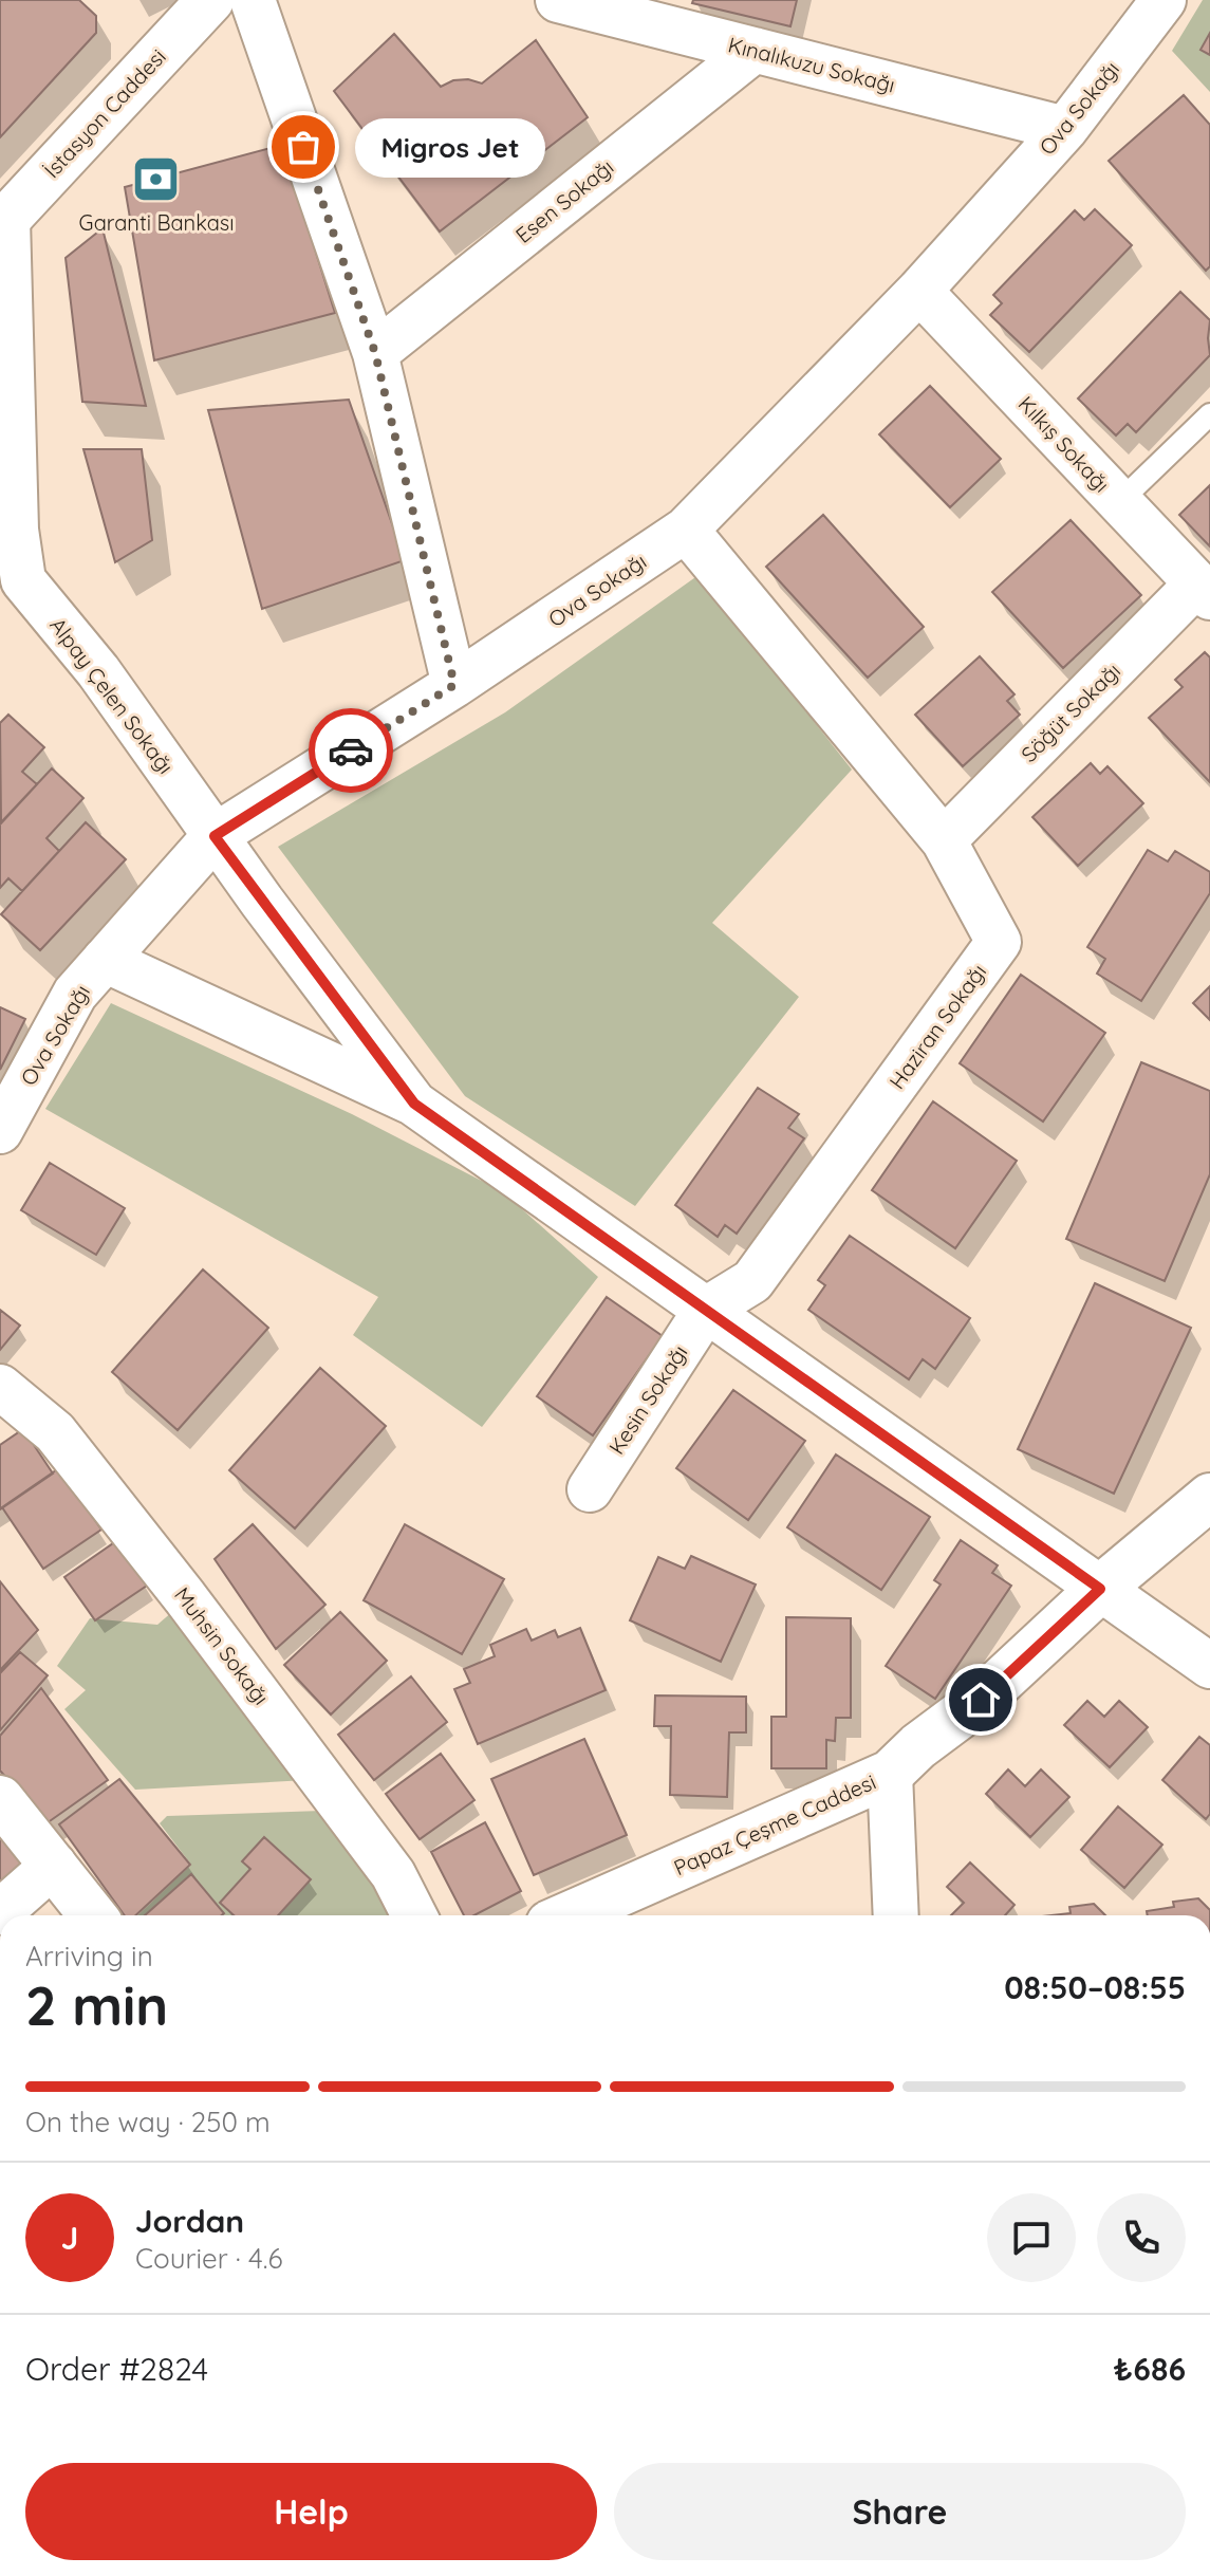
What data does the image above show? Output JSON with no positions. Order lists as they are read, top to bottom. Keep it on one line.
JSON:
{"streets":{"street":["Kınalıkuzu Sokağı","Ova Sokağı","İstasyon Caddesi","Esen Sokağı","Kılkış Sokağı","Alpay Çelen Sokağı","Söğüt Sokağı","Haziran Sokağı","Kesin Sokağı","Muhsin Sokağı","Papaz Çeşme Caddesi"]},"crossings":[["Kınalıkuzu Sokağı","Ova Sokağı"],["Kınalıkuzu Sokağı","Esen Sokağı"],["Ova Sokağı","Kılkış Sokağı"],["Ova Sokağı","Alpay Çelen Sokağı"],["Ova Sokağı","Haziran Sokağı"],["İstasyon Caddesi","Alpay Çelen Sokağı"],["Kılkış Sokağı","Söğüt Sokağı"],["Alpay Çelen Sokağı","Haziran Sokağı"],["Alpay Çelen Sokağı","Kesin Sokağı"],["Alpay Çelen Sokağı","Papaz Çeşme Caddesi"],["Söğüt Sokağı","Haziran Sokağı"],["Haziran Sokağı","Kesin Sokağı"]],"places":{"other":["Migros Jet"],"bank":["Garanti Bankası"]},"page":{"bubble":"Migros Jet","heading":["2 min","Arriving in","08:50–08:55"],"panel":["Jordan","Courier · 4.6","Order #2824","₺686"],"bar":"On the way · 250 m","round":"J","buttons":["Help","Share"]}}
